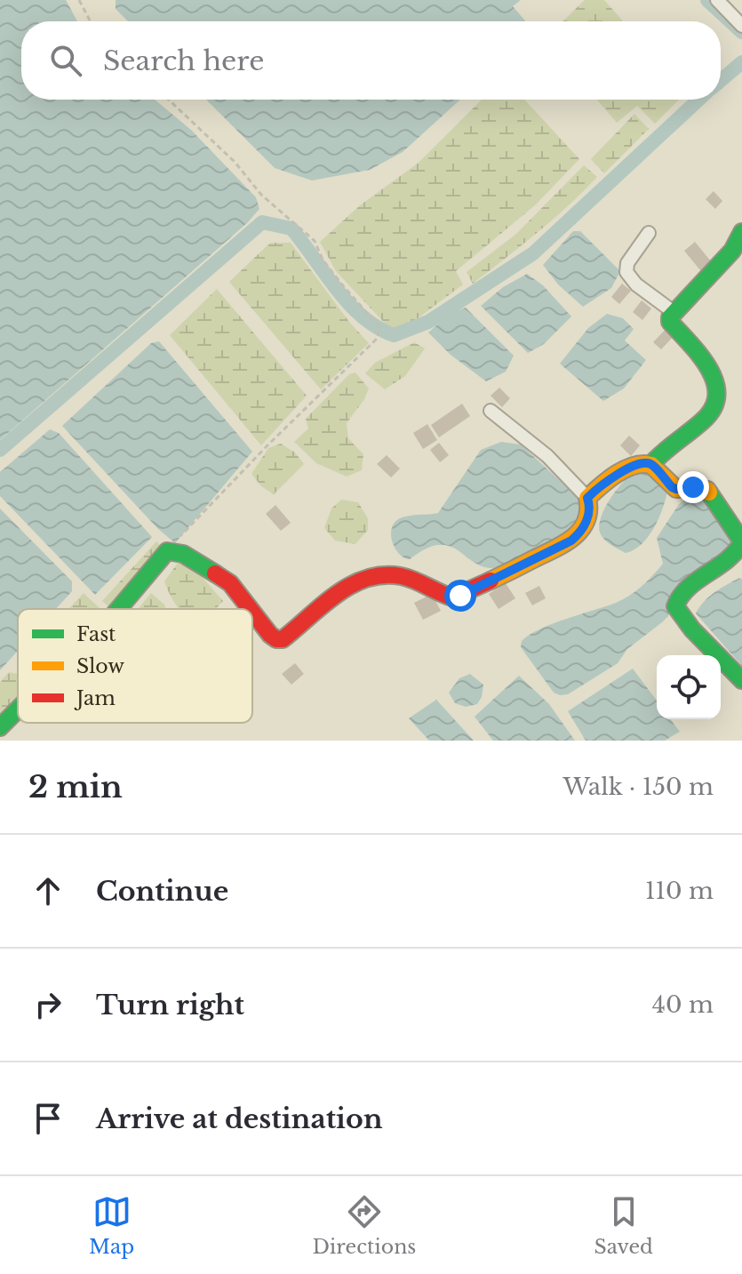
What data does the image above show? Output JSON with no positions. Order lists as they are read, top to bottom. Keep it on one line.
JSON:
{"legend":["Fast","Slow","Jam"],"page":{"search":"Search here","heading":["2 min","Walk · 150 m"],"list":[["Continue","110 m"],["Turn right","40 m"],"Arrive at destination"],"nav":["Map","Directions","Saved"]}}
